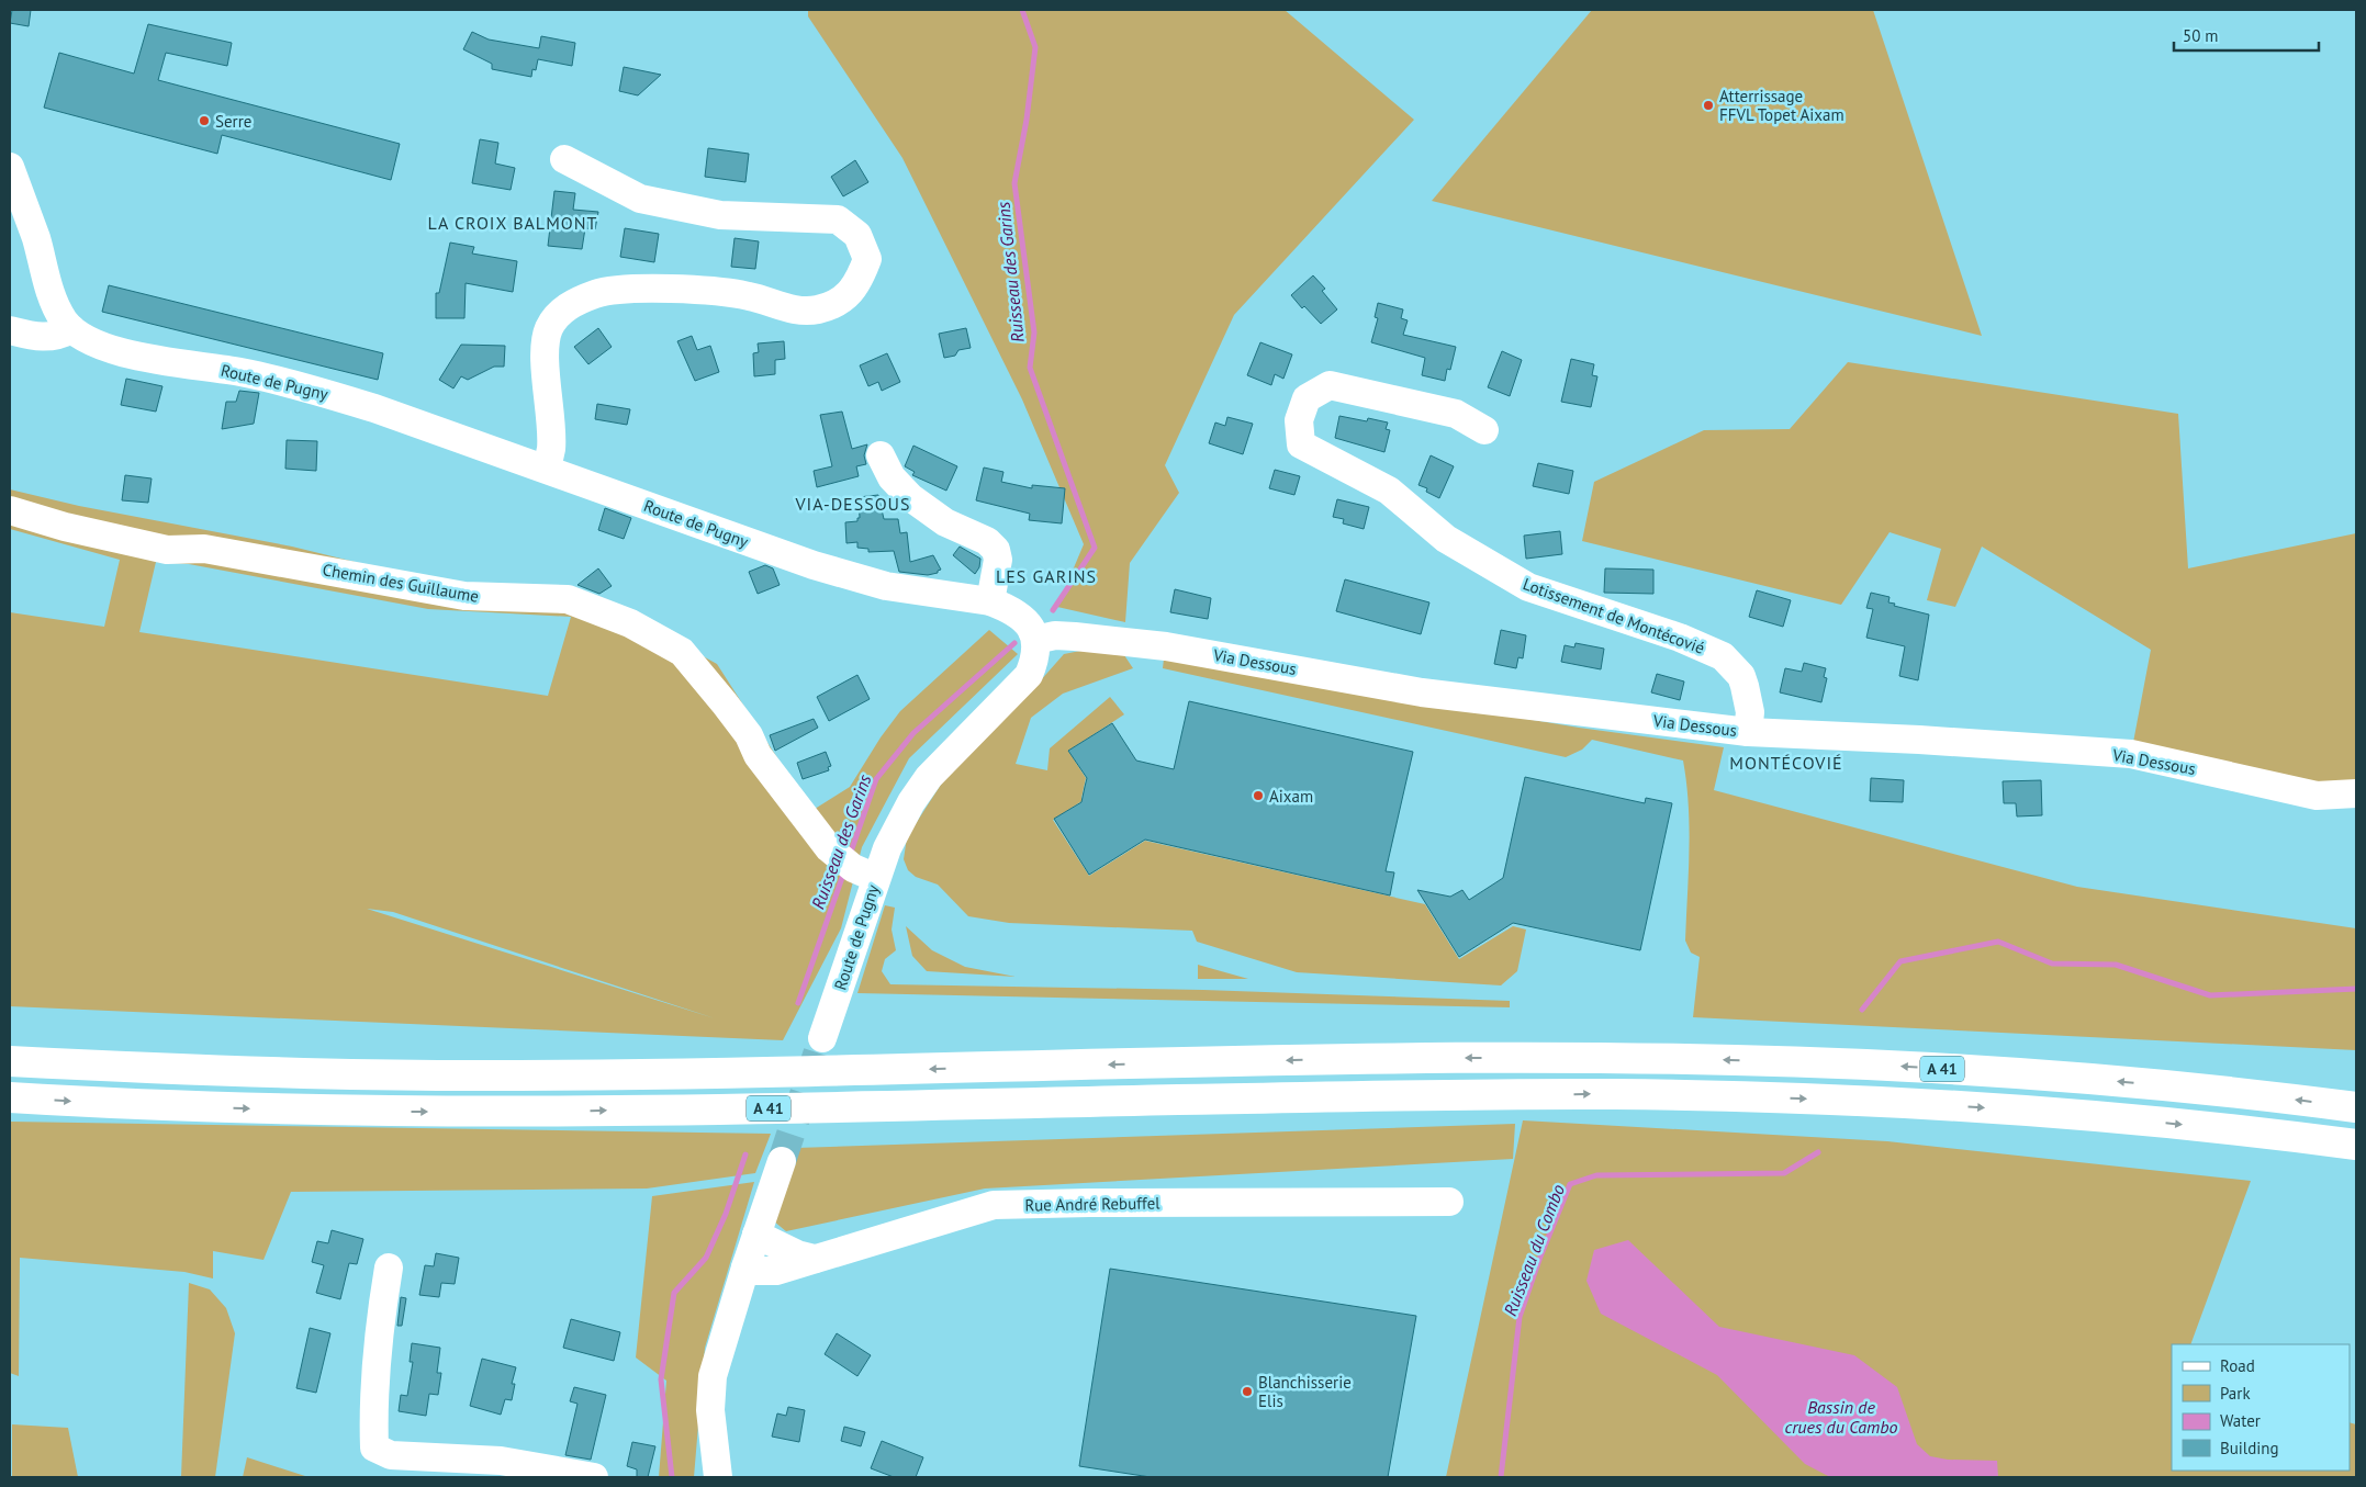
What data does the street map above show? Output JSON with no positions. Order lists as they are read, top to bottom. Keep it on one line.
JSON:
{"streets":{"highway":["A 41"],"street":["Route de Pugny","Chemin des Guillaume","Lotissement de Montécovié","Via Dessous","Rue André Rebuffel"]},"crossings":[["Route de Pugny","Chemin des Guillaume"],["Route de Pugny","Via Dessous"],["Lotissement de Montécovié","Via Dessous"]],"districts":["LA CROIX BALMONT","VIA-DESSOUS","LES GARINS","MONTÉCOVIÉ"],"water":["Ruisseau des Garins","Ruisseau du Combo","Bassin de crues du Cambo"],"places":["Atterrissage FFVL Topet Aixam","Serre","Aixam","Blanchisserie Elis"],"legend":["Road","Park","Water","Building"],"scale_bar":"50 m"}
